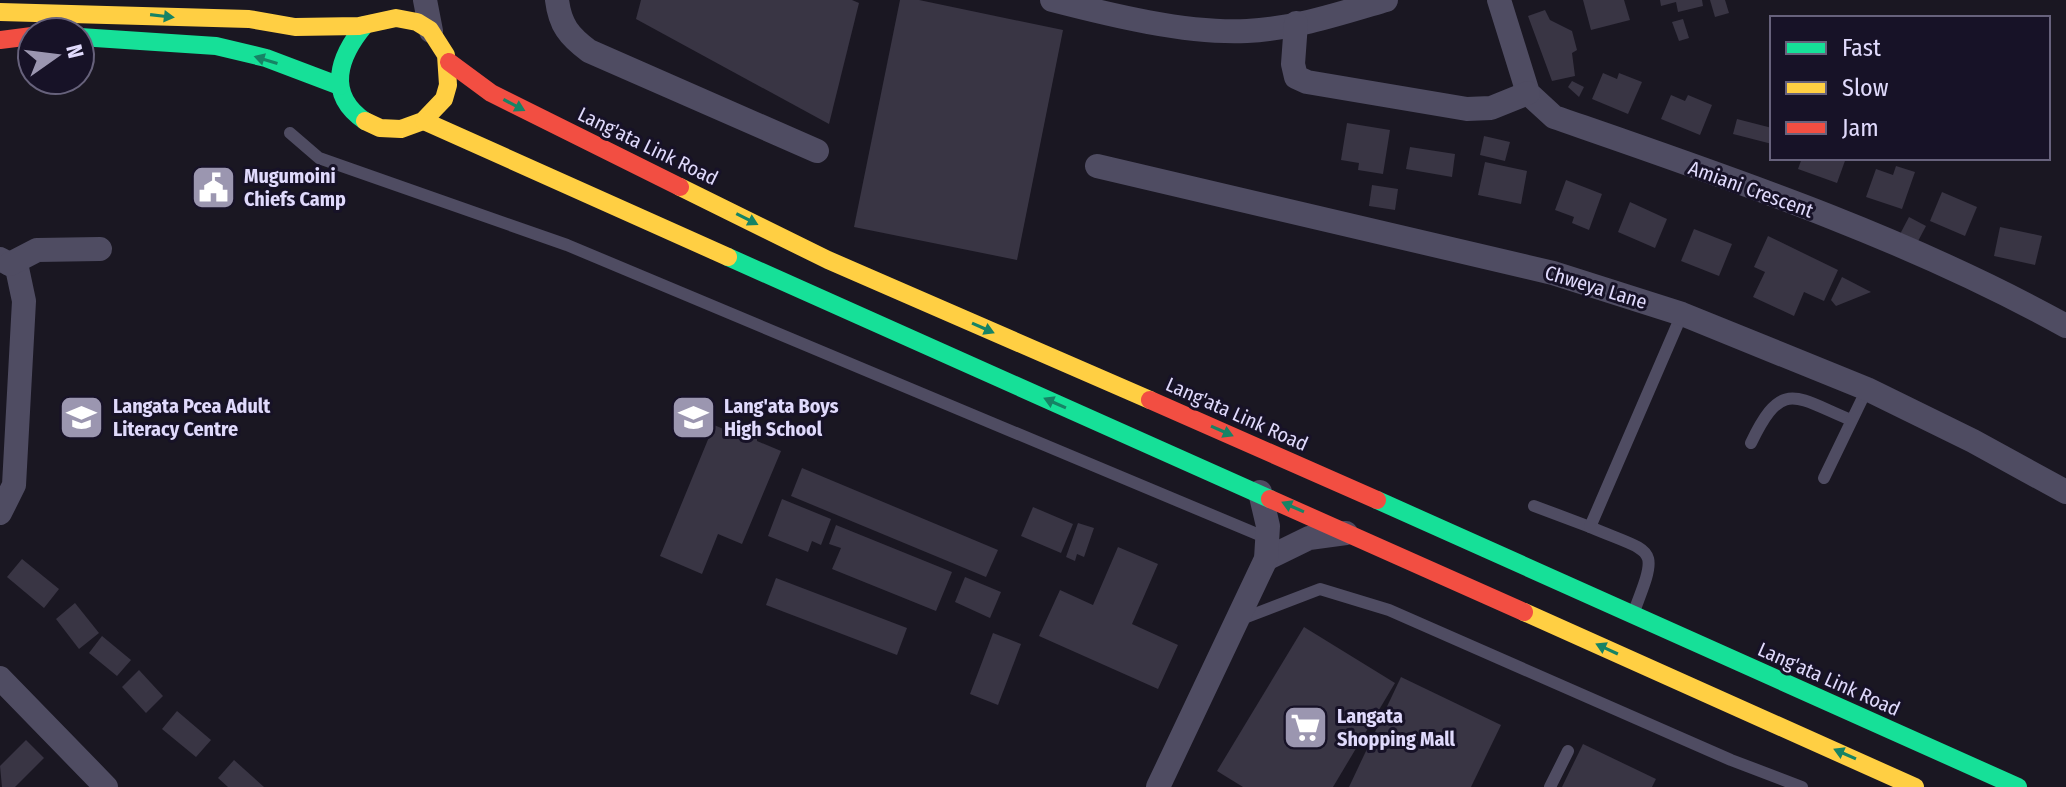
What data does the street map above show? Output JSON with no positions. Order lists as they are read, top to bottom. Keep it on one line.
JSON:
{"streets":{"main road":["Lang'ata Link Road"],"street":["Amiani Crescent","Chweya Lane"]},"places":{"public building":["Mugumoini Chiefs Camp"],"school or university":["Langata Pcea Adult Literacy Centre","Lang'ata Boys High School"],"supermarket":["Langata Shopping Mall"]},"legend":["Fast","Slow","Jam"],"north":"right"}
